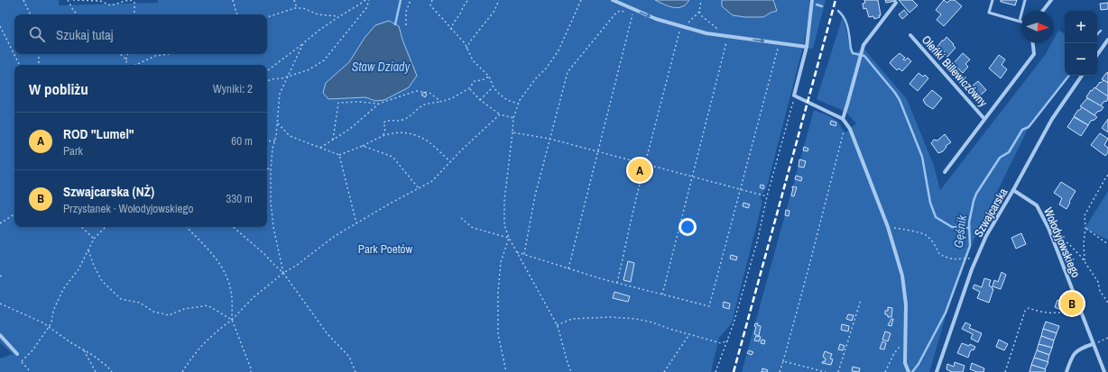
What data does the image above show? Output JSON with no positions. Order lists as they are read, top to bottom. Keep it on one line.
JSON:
{"streets":{"street":["Oleńki Billewiczówny","Szwajcarska","Wołodyjowskiego"]},"crossings":[["Szwajcarska","Wołodyjowskiego"]],"water":["Staw Dziady","Gęśnik"],"parks":["Park Poetów"],"north":"right","page":{"map_buttons":["+","−"],"search":"Szukaj tutaj","heading":["W pobliżu","Wyniki: 2"],"list":[{"mark":"A","name":"ROD \"Lumel\"","note":"Park","value":"60 m"},{"mark":"B","name":"Szwajcarska (NŻ)","note":"Przystanek · Wołodyjowskiego","value":"330 m"}],"pins":["A","B"]}}
